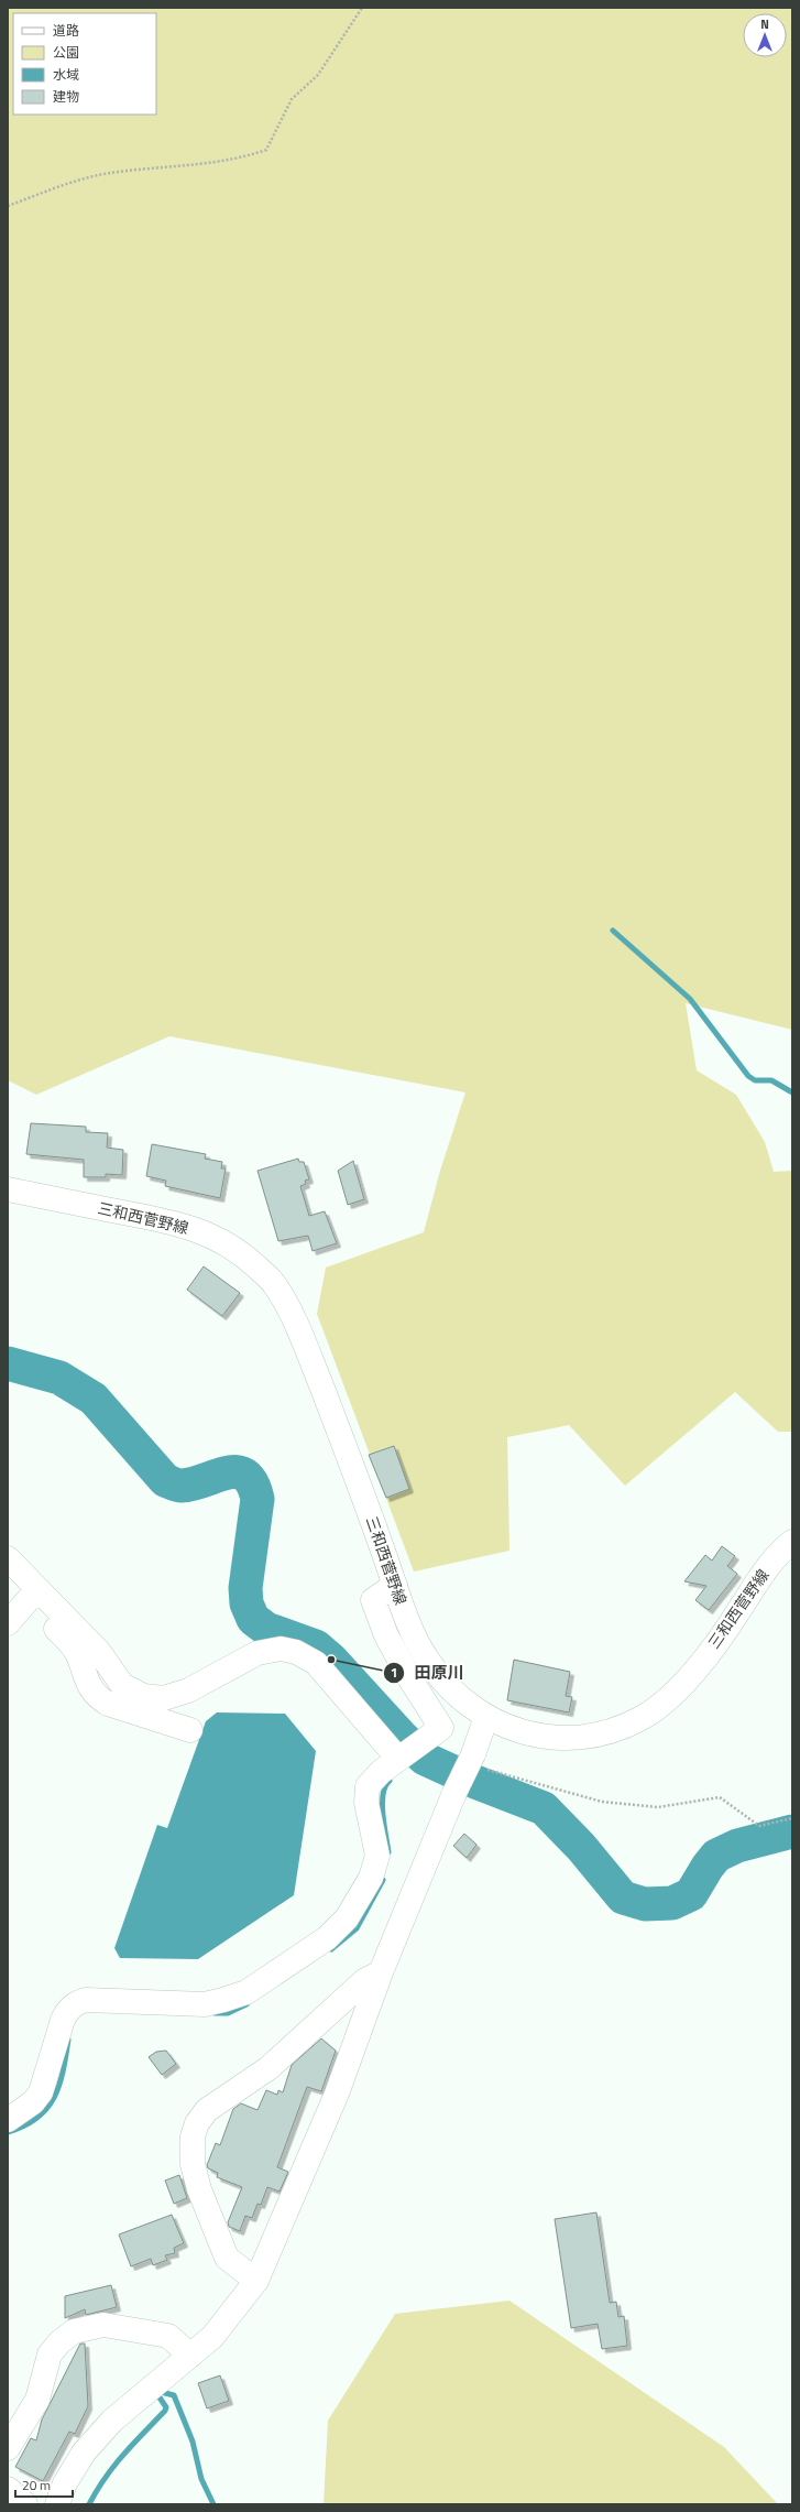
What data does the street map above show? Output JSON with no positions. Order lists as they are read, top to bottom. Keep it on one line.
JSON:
{"streets":{"street":["三和西菅野線"]},"places":["田原川"],"legend":["道路","公園","水域","建物"],"scale_bar":"20 m","north":"top"}
